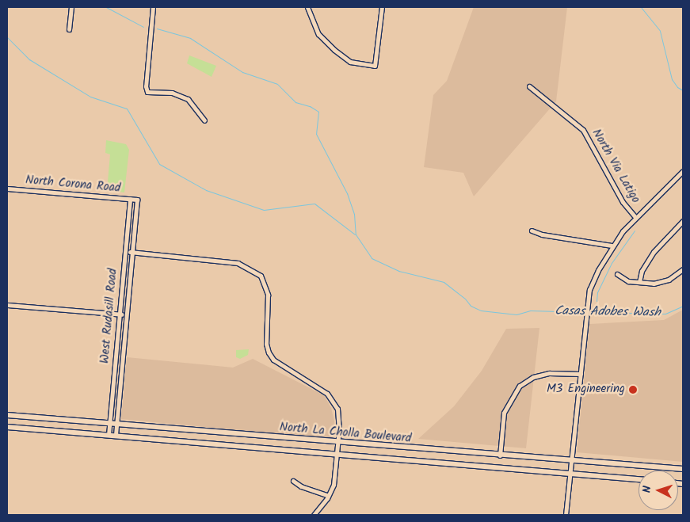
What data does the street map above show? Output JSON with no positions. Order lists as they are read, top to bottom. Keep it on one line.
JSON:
{"streets":{"main road":["North La Cholla Boulevard"],"street":["North Via Latigo","North Corona Road","West Rudasill Road"]},"crossings":[["North Corona Road","West Rudasill Road"],["West Rudasill Road","North La Cholla Boulevard"]],"water":["Casas Adobes Wash"],"places":["M3 Engineering"],"north":"left"}
